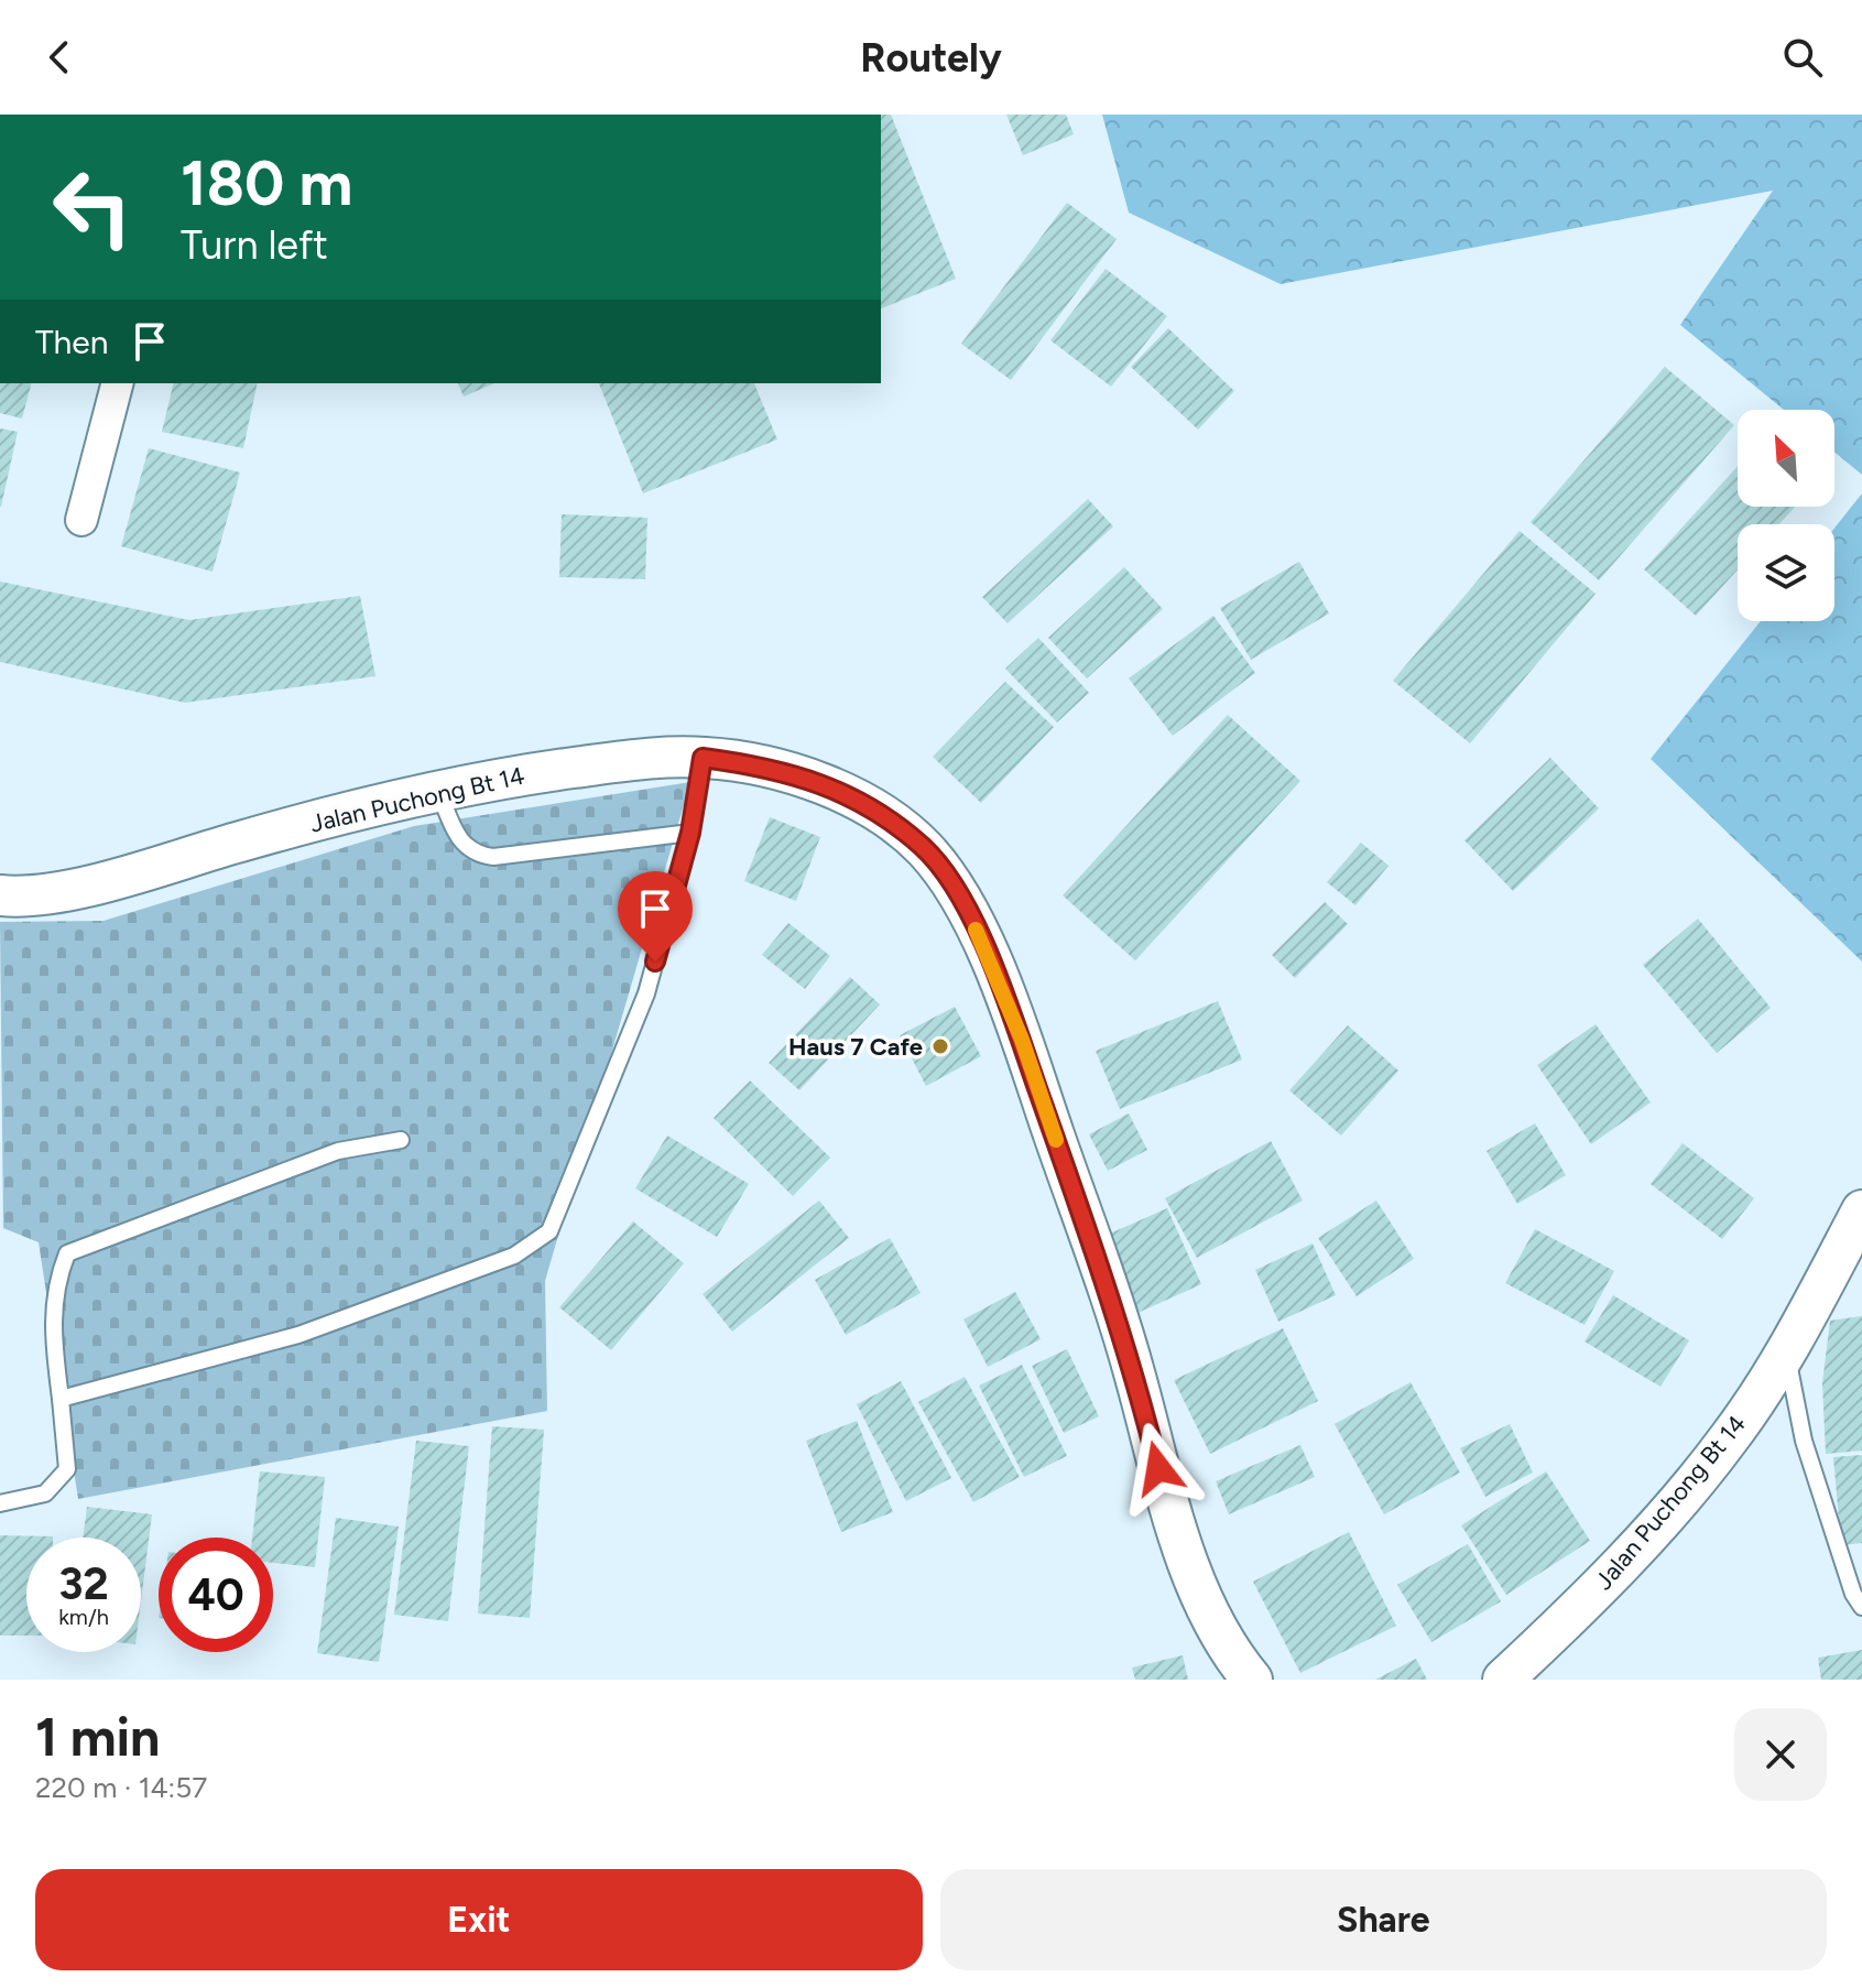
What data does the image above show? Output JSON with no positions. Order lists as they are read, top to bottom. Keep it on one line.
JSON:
{"streets":{"street":["Jalan Puchong Bt 14"]},"places":["Haus 7 Cafe"],"north":"top left","page":{"header":"Routely","turn":["180 m","Turn left"],"then":"Then","speed":"32 km/h","limit":"40","heading":["1 min","220 m · 14:57"],"buttons":["Exit","Share"]}}
